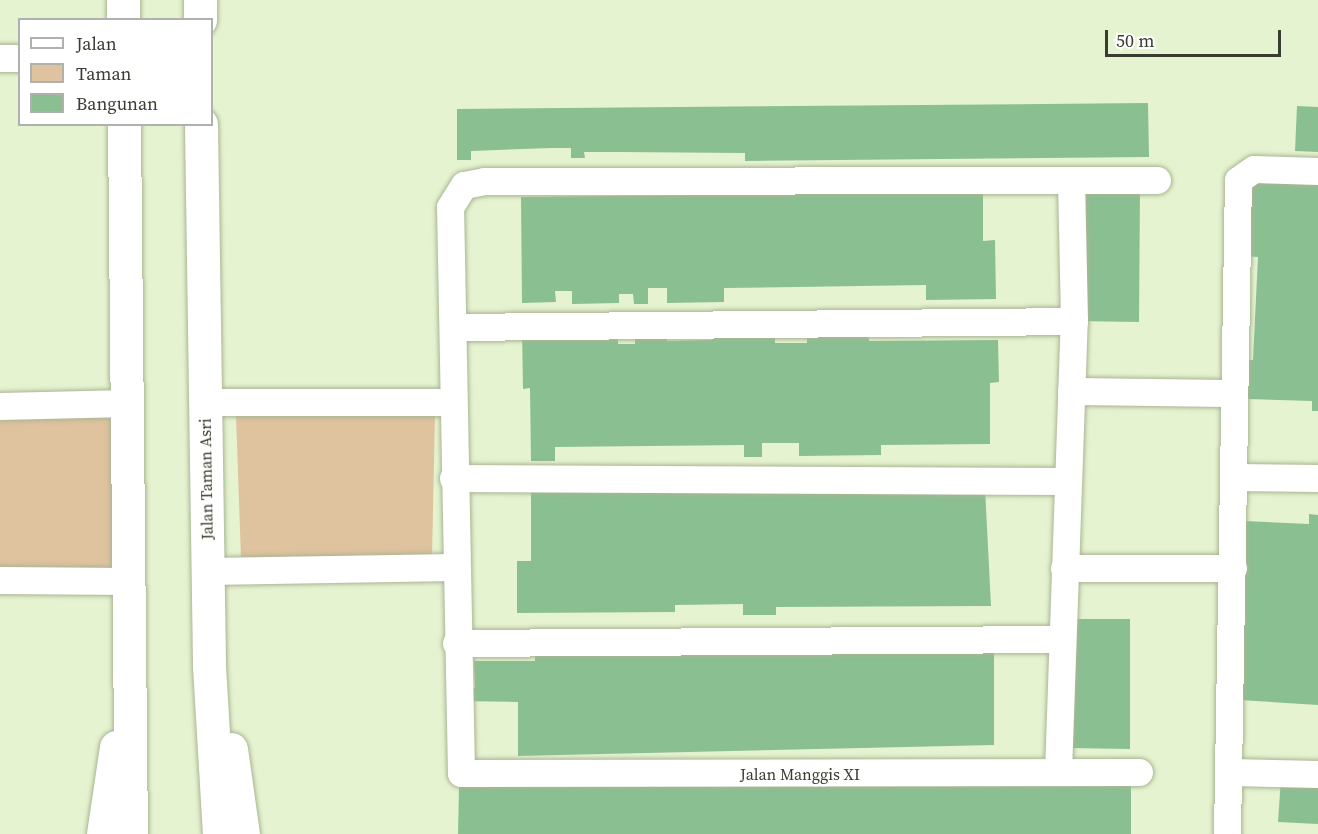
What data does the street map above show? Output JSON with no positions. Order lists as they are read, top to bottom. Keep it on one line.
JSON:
{"streets":{"main road":["Jalan Taman Asri"],"street":["Jalan Manggis XI"]},"legend":["Jalan","Taman","Bangunan"],"scale_bar":"50 m"}
